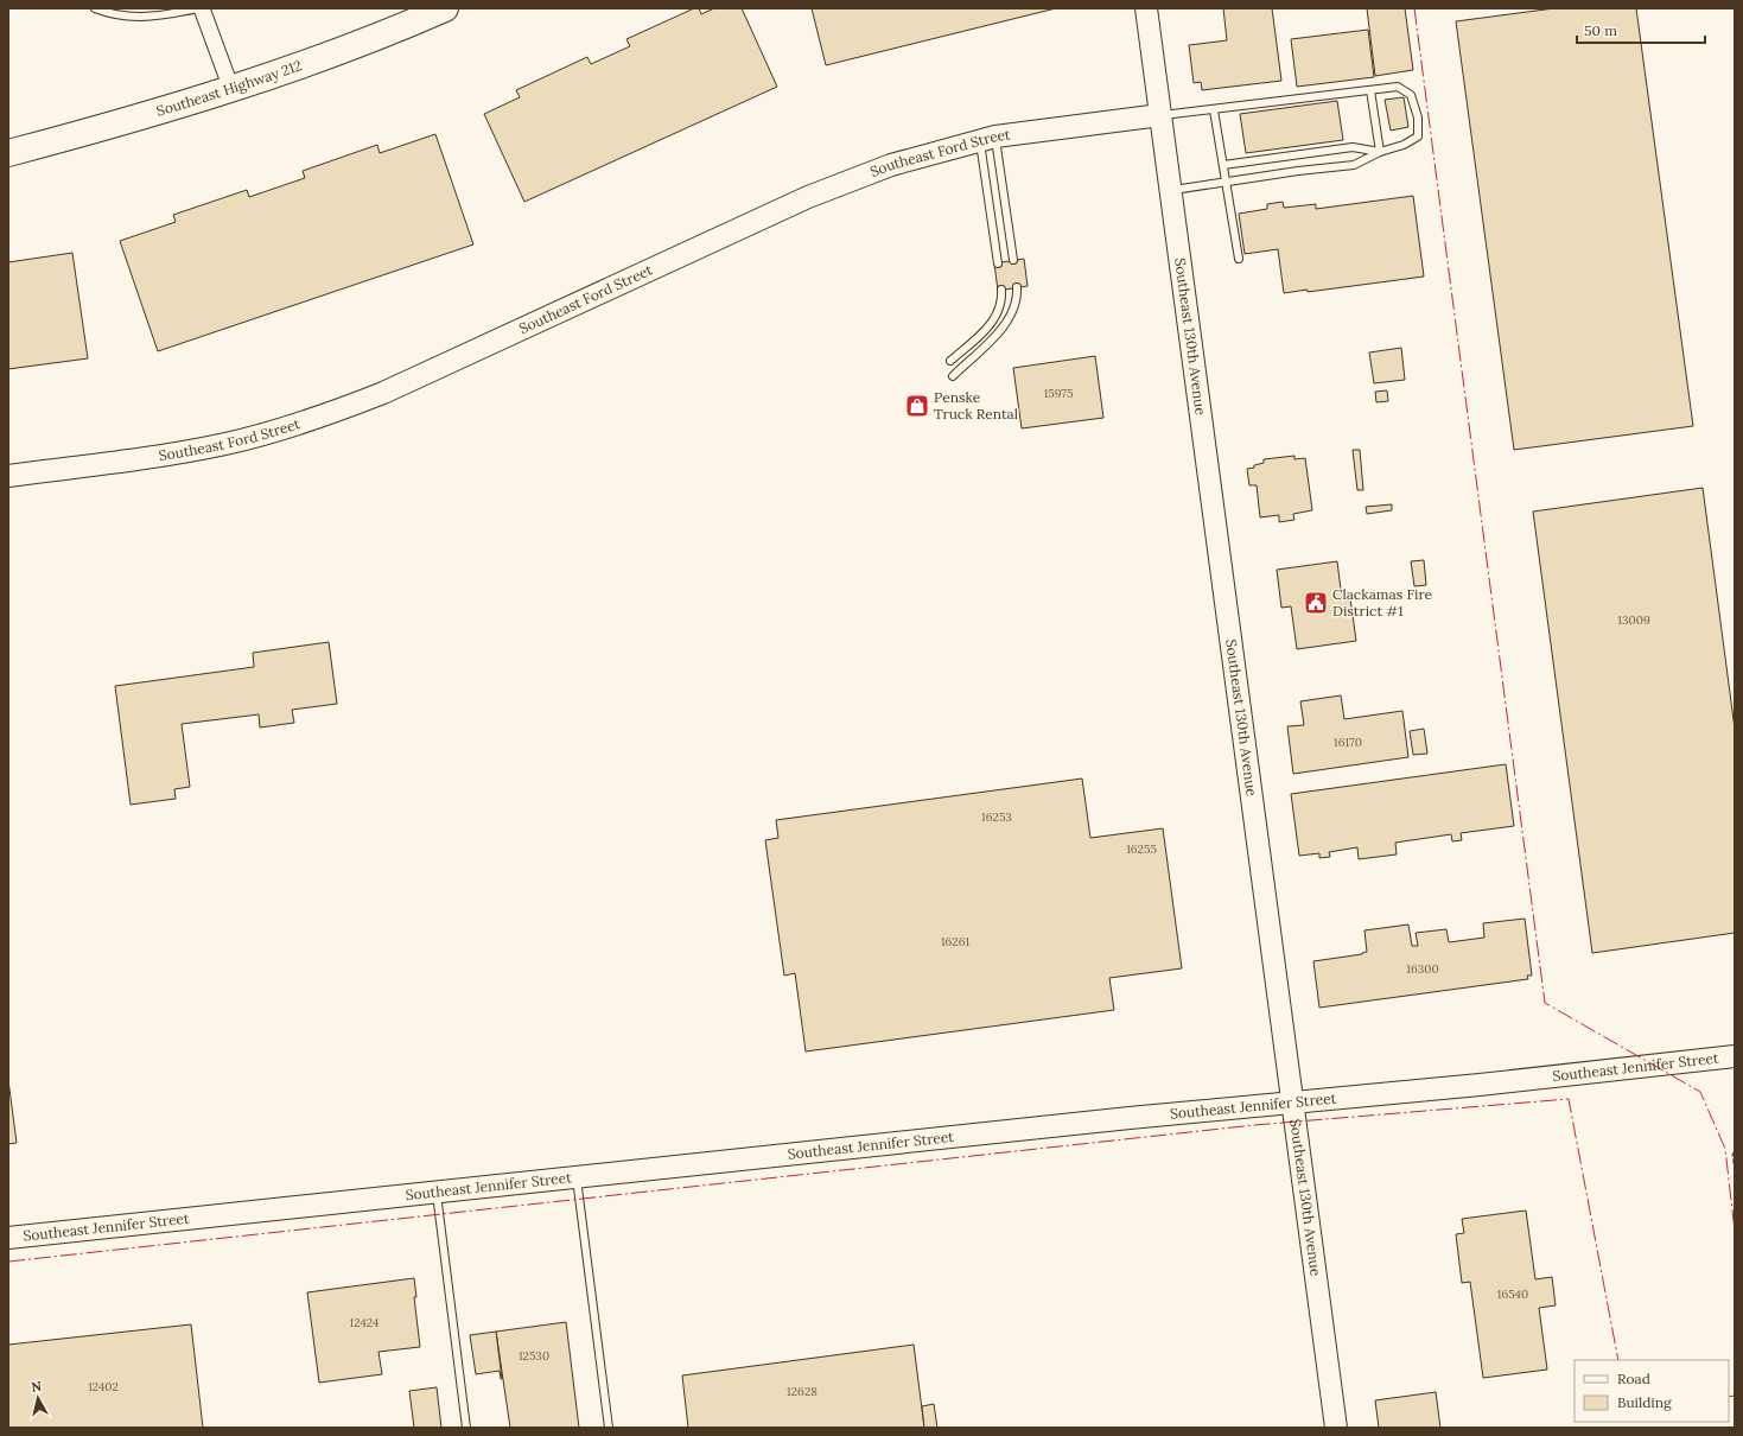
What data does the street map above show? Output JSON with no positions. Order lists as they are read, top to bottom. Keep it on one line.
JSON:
{"streets":{"highway":["Southeast Highway 212"],"street":["Southeast Ford Street","Southeast 130th Avenue","Southeast Jennifer Street"]},"crossings":[["Southeast Ford Street","Southeast 130th Avenue"],["Southeast 130th Avenue","Southeast Jennifer Street"]],"places":{"shop":["Penske Truck Rental"],"public building":["Clackamas Fire District #1"]},"house_numbers":["15975","13009","16170","16253","16255","16261","16300","16540","12424","12530","12402","12628"],"legend":["Road","Building"],"scale_bar":"50 m","north":"top"}
